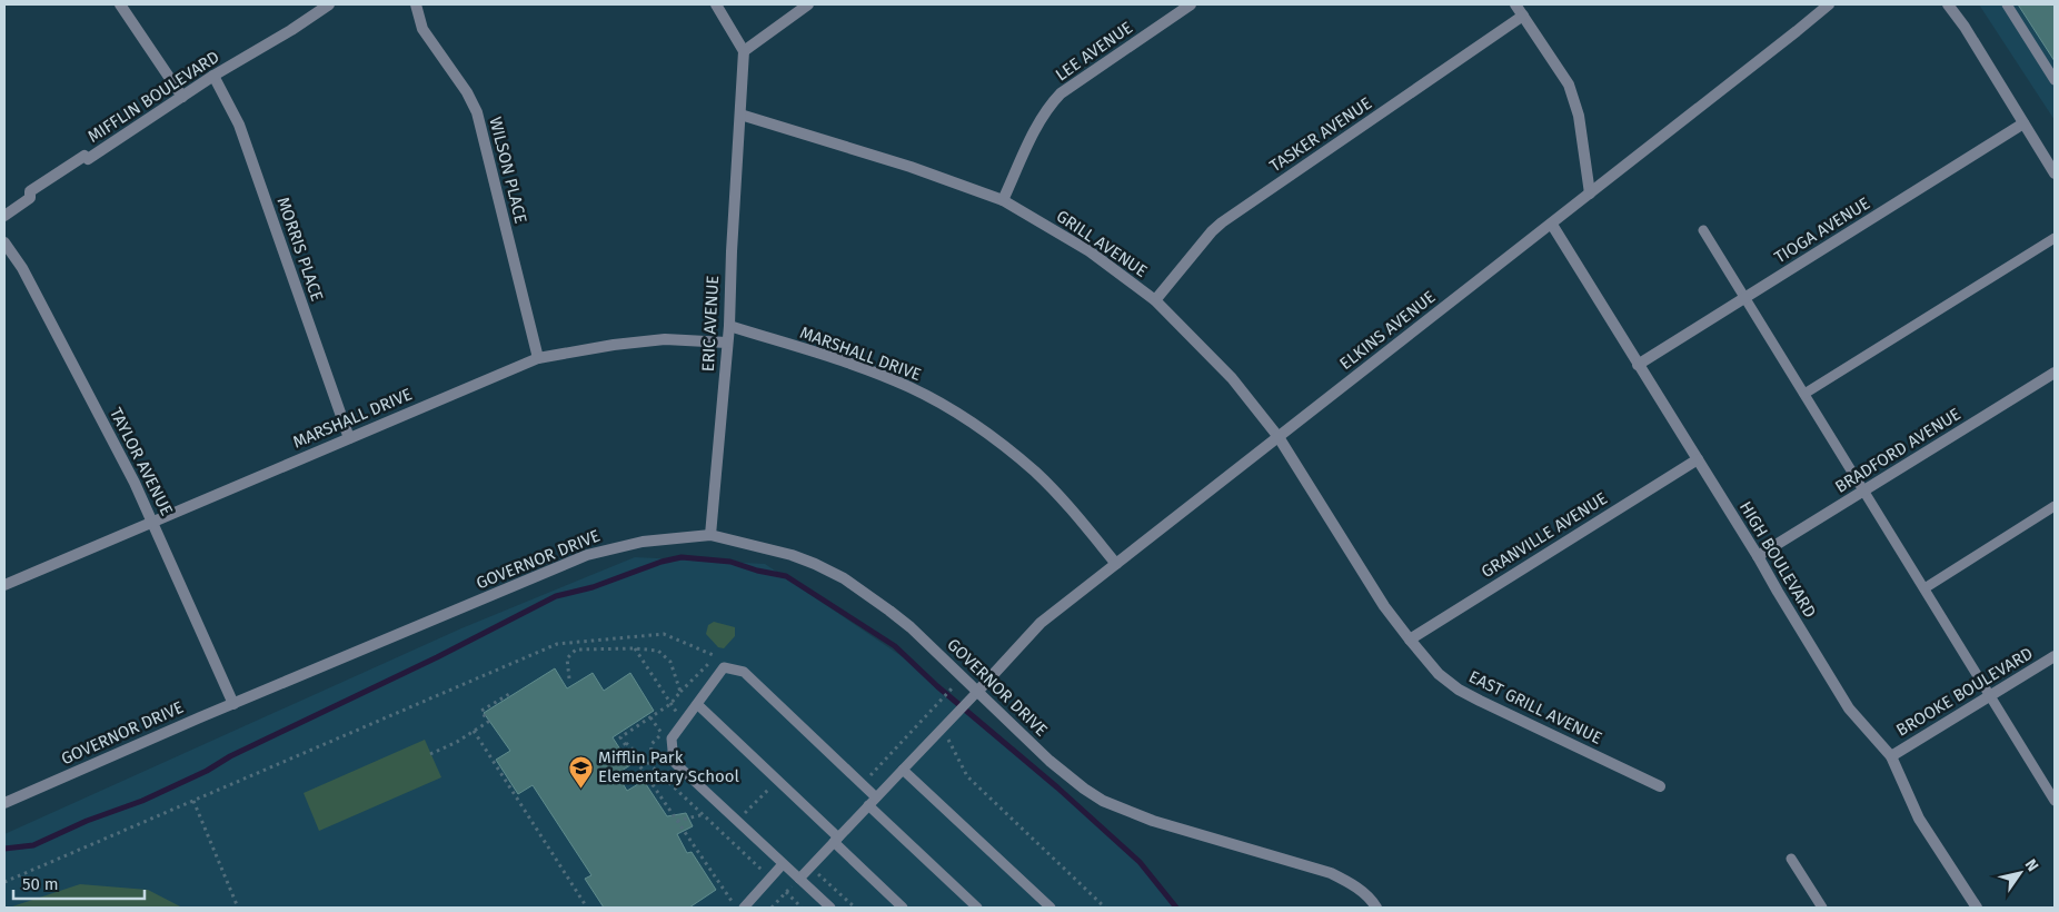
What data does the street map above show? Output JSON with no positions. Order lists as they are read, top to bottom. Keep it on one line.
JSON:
{"streets":{"street":["LEE AVENUE","MIFFLIN BOULEVARD","TASKER AVENUE","WILSON PLACE","TIOGA AVENUE","GRILL AVENUE","MORRIS PLACE","ERIC AVENUE","ELKINS AVENUE","MARSHALL DRIVE","BRADFORD AVENUE","TAYLOR AVENUE","GRANVILLE AVENUE","GOVERNOR DRIVE","HIGH BOULEVARD","BROOKE BOULEVARD","EAST GRILL AVENUE"]},"crossings":[["LEE AVENUE","GRILL AVENUE"],["MIFFLIN BOULEVARD","MORRIS PLACE"],["TASKER AVENUE","GRILL AVENUE"],["WILSON PLACE","MARSHALL DRIVE"],["TIOGA AVENUE","HIGH BOULEVARD"],["GRILL AVENUE","ERIC AVENUE"],["GRILL AVENUE","ELKINS AVENUE"],["GRILL AVENUE","GRANVILLE AVENUE"],["GRILL AVENUE","EAST GRILL AVENUE"],["MORRIS PLACE","MARSHALL DRIVE"],["ERIC AVENUE","MARSHALL DRIVE"],["ERIC AVENUE","GOVERNOR DRIVE"],["ELKINS AVENUE","MARSHALL DRIVE"],["ELKINS AVENUE","GOVERNOR DRIVE"],["ELKINS AVENUE","HIGH BOULEVARD"],["MARSHALL DRIVE","TAYLOR AVENUE"],["BRADFORD AVENUE","HIGH BOULEVARD"],["TAYLOR AVENUE","GOVERNOR DRIVE"],["GRANVILLE AVENUE","HIGH BOULEVARD"],["GRANVILLE AVENUE","EAST GRILL AVENUE"],["HIGH BOULEVARD","BROOKE BOULEVARD"]],"places":{"school or university":["Mifflin Park Elementary School"]},"scale_bar":"50 m","north":"top right"}
